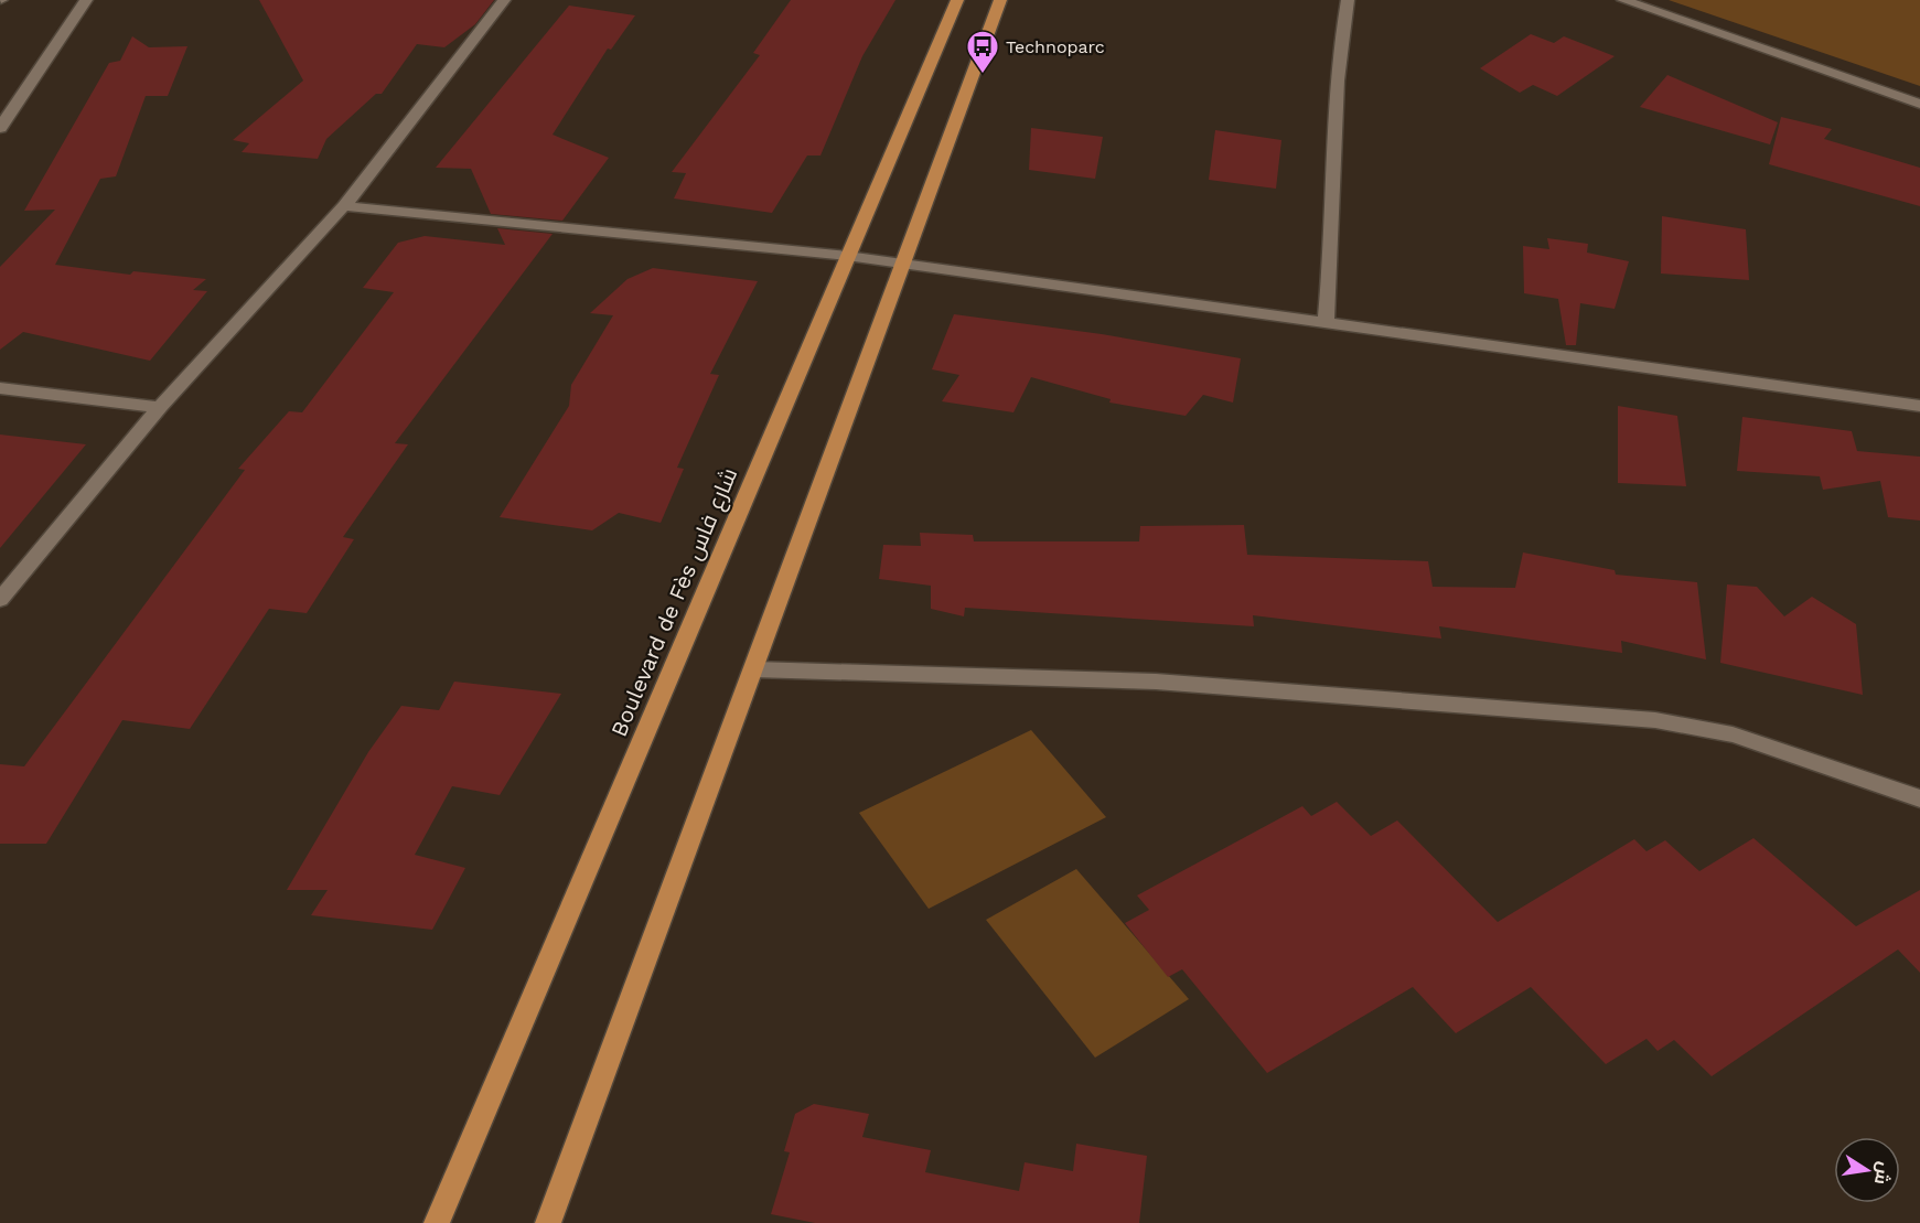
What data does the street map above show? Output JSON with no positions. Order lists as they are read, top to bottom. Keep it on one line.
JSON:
{"streets":{"main road":["Boulevard de Fès شارع فاس"]},"places":{"bus stop":["Technoparc"]},"north":"right"}
